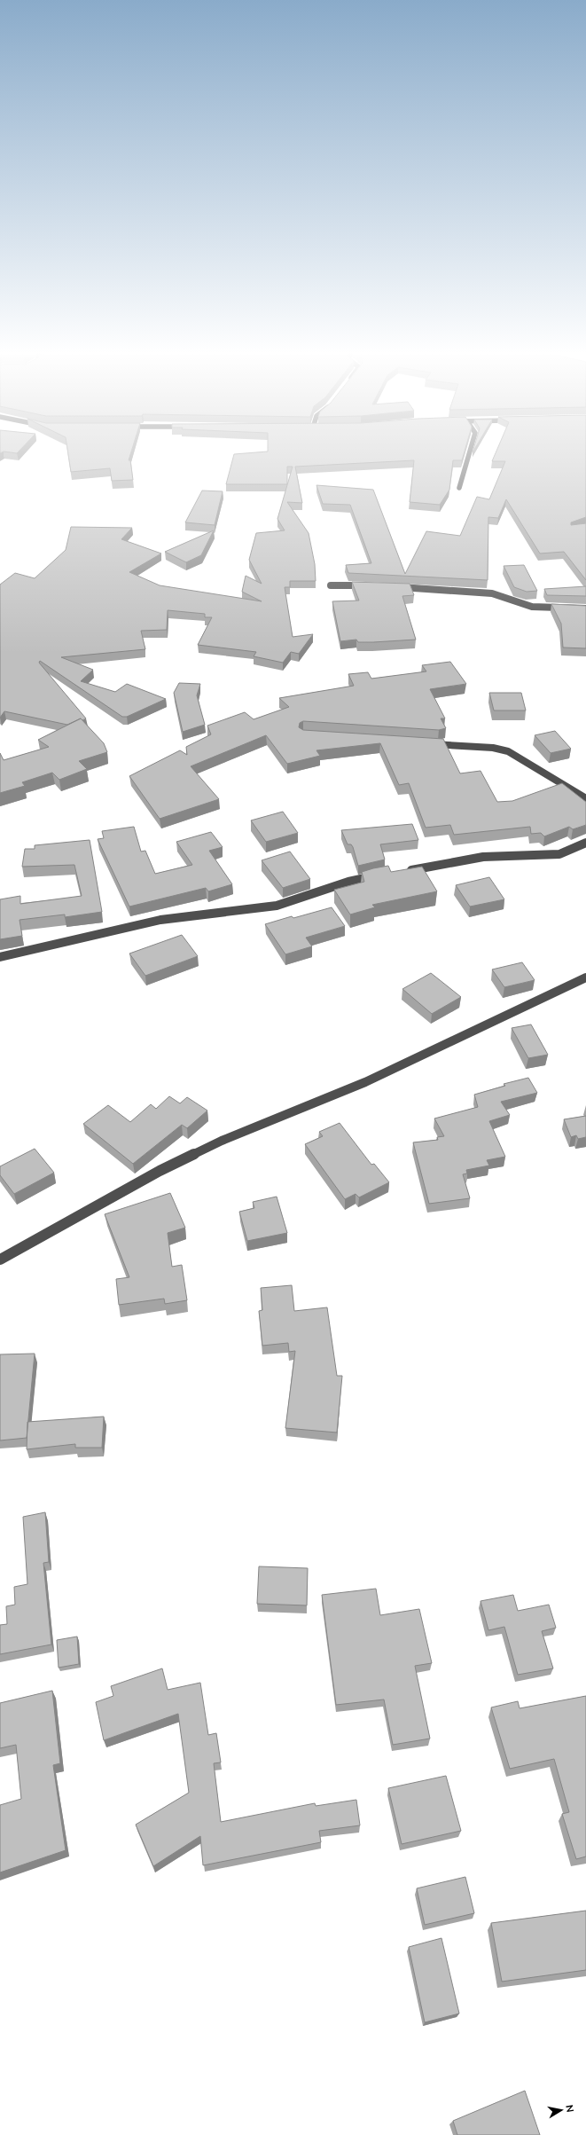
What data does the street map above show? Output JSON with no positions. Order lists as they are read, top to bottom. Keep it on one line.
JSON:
{"north":"right"}
